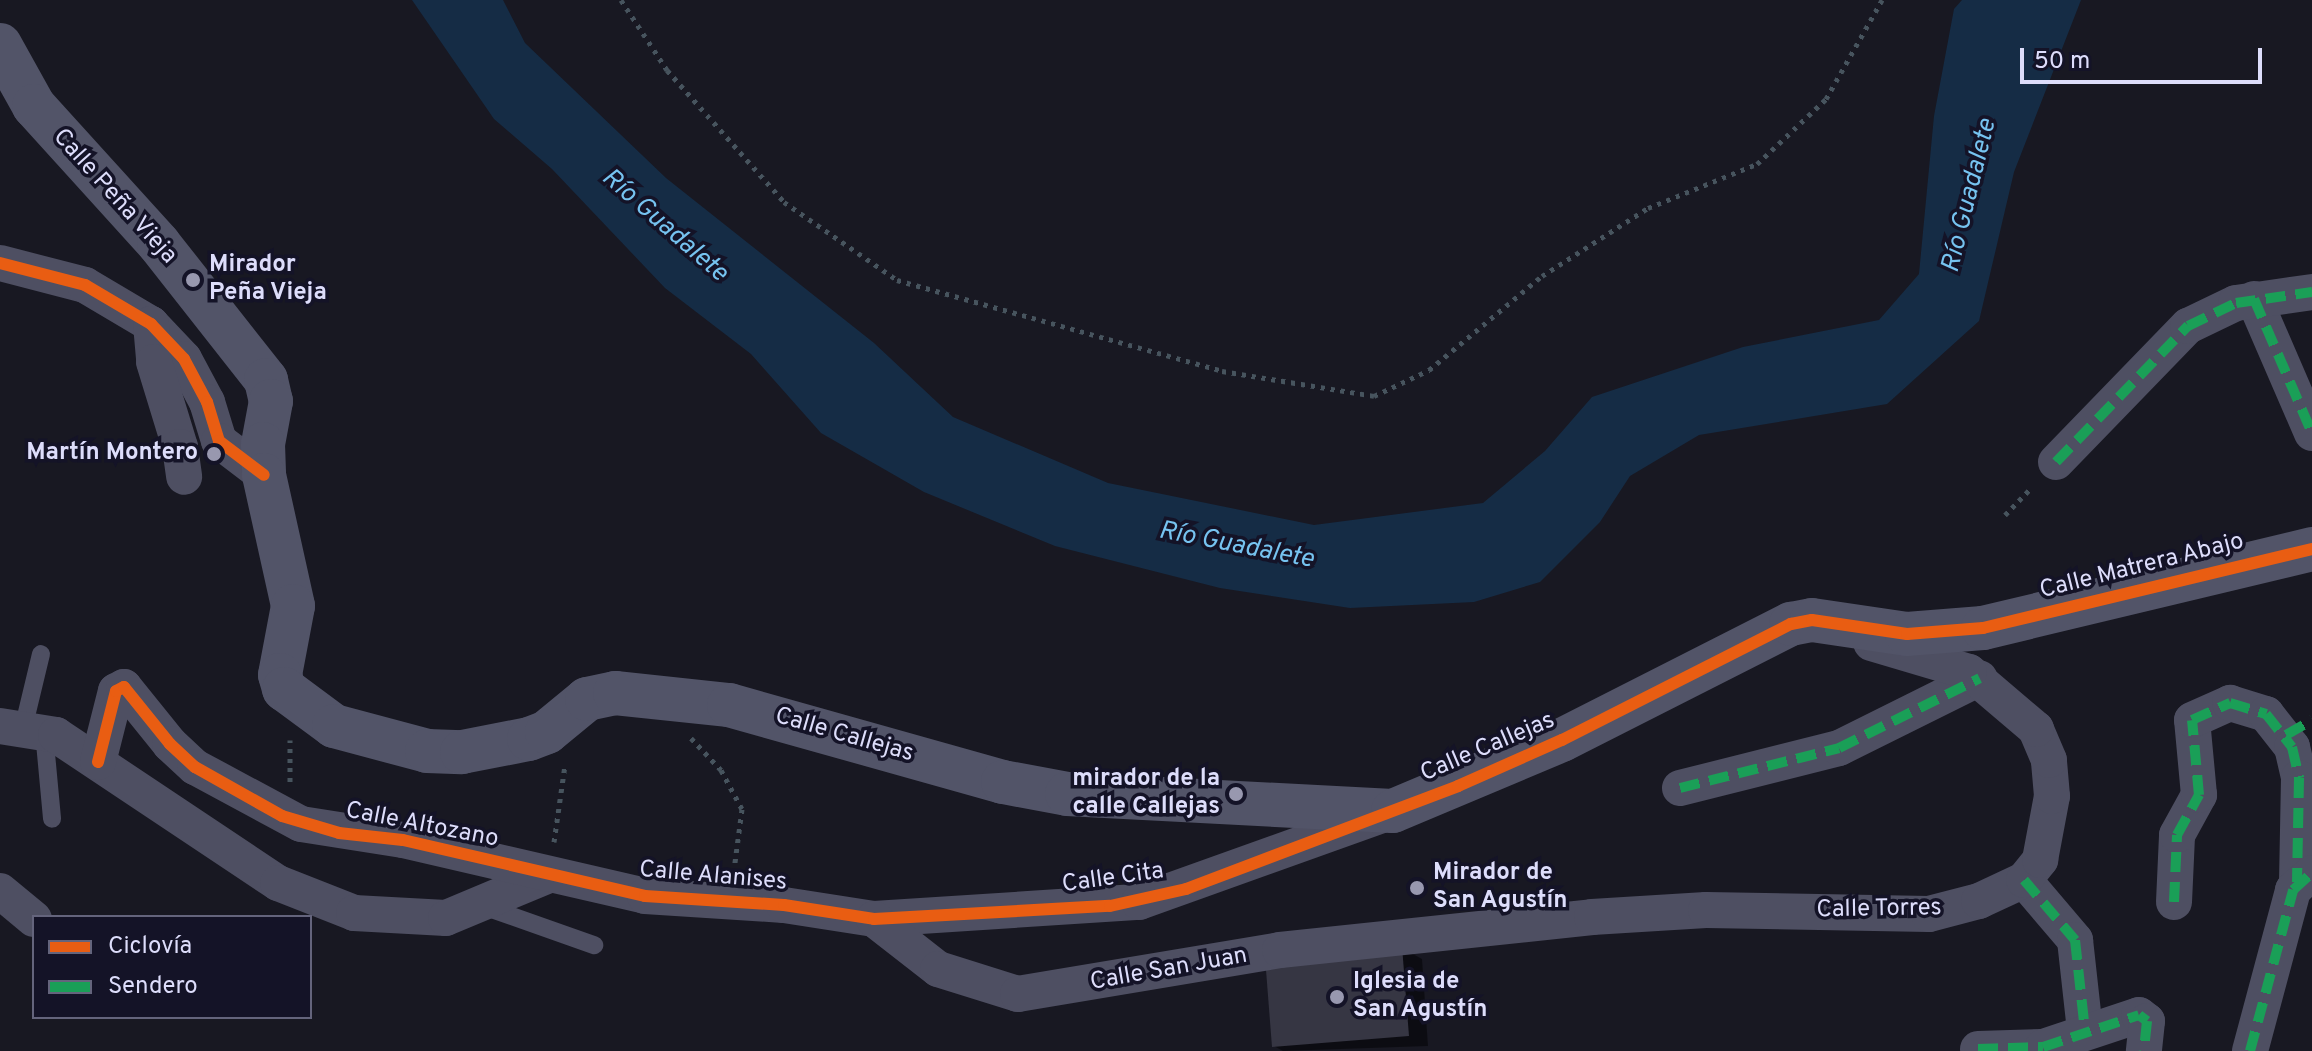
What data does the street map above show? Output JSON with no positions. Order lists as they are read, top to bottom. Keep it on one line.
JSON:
{"streets":{"street":["Calle Peña Vieja","Calle Matrera Abajo","Calle Callejas","Calle Altozano","Calle Alanises","Calle Cita","Calle Torres","Calle San Juan"]},"crossings":[["Calle Peña Vieja","Calle Callejas"],["Calle Matrera Abajo","Calle Callejas"],["Calle Callejas","Calle Cita"],["Calle Altozano","Calle Alanises"],["Calle Alanises","Calle Cita"],["Calle Alanises","Calle San Juan"],["Calle Cita","Calle San Juan"],["Calle Torres","Calle San Juan"]],"water":["Río Guadalete"],"places":["Mirador Peña Vieja","Martín Montero","mirador de la calle Callejas","Mirador de San Agustín","Iglesia de San Agustín"],"legend":["Ciclovía","Sendero"],"scale_bar":"50 m"}
